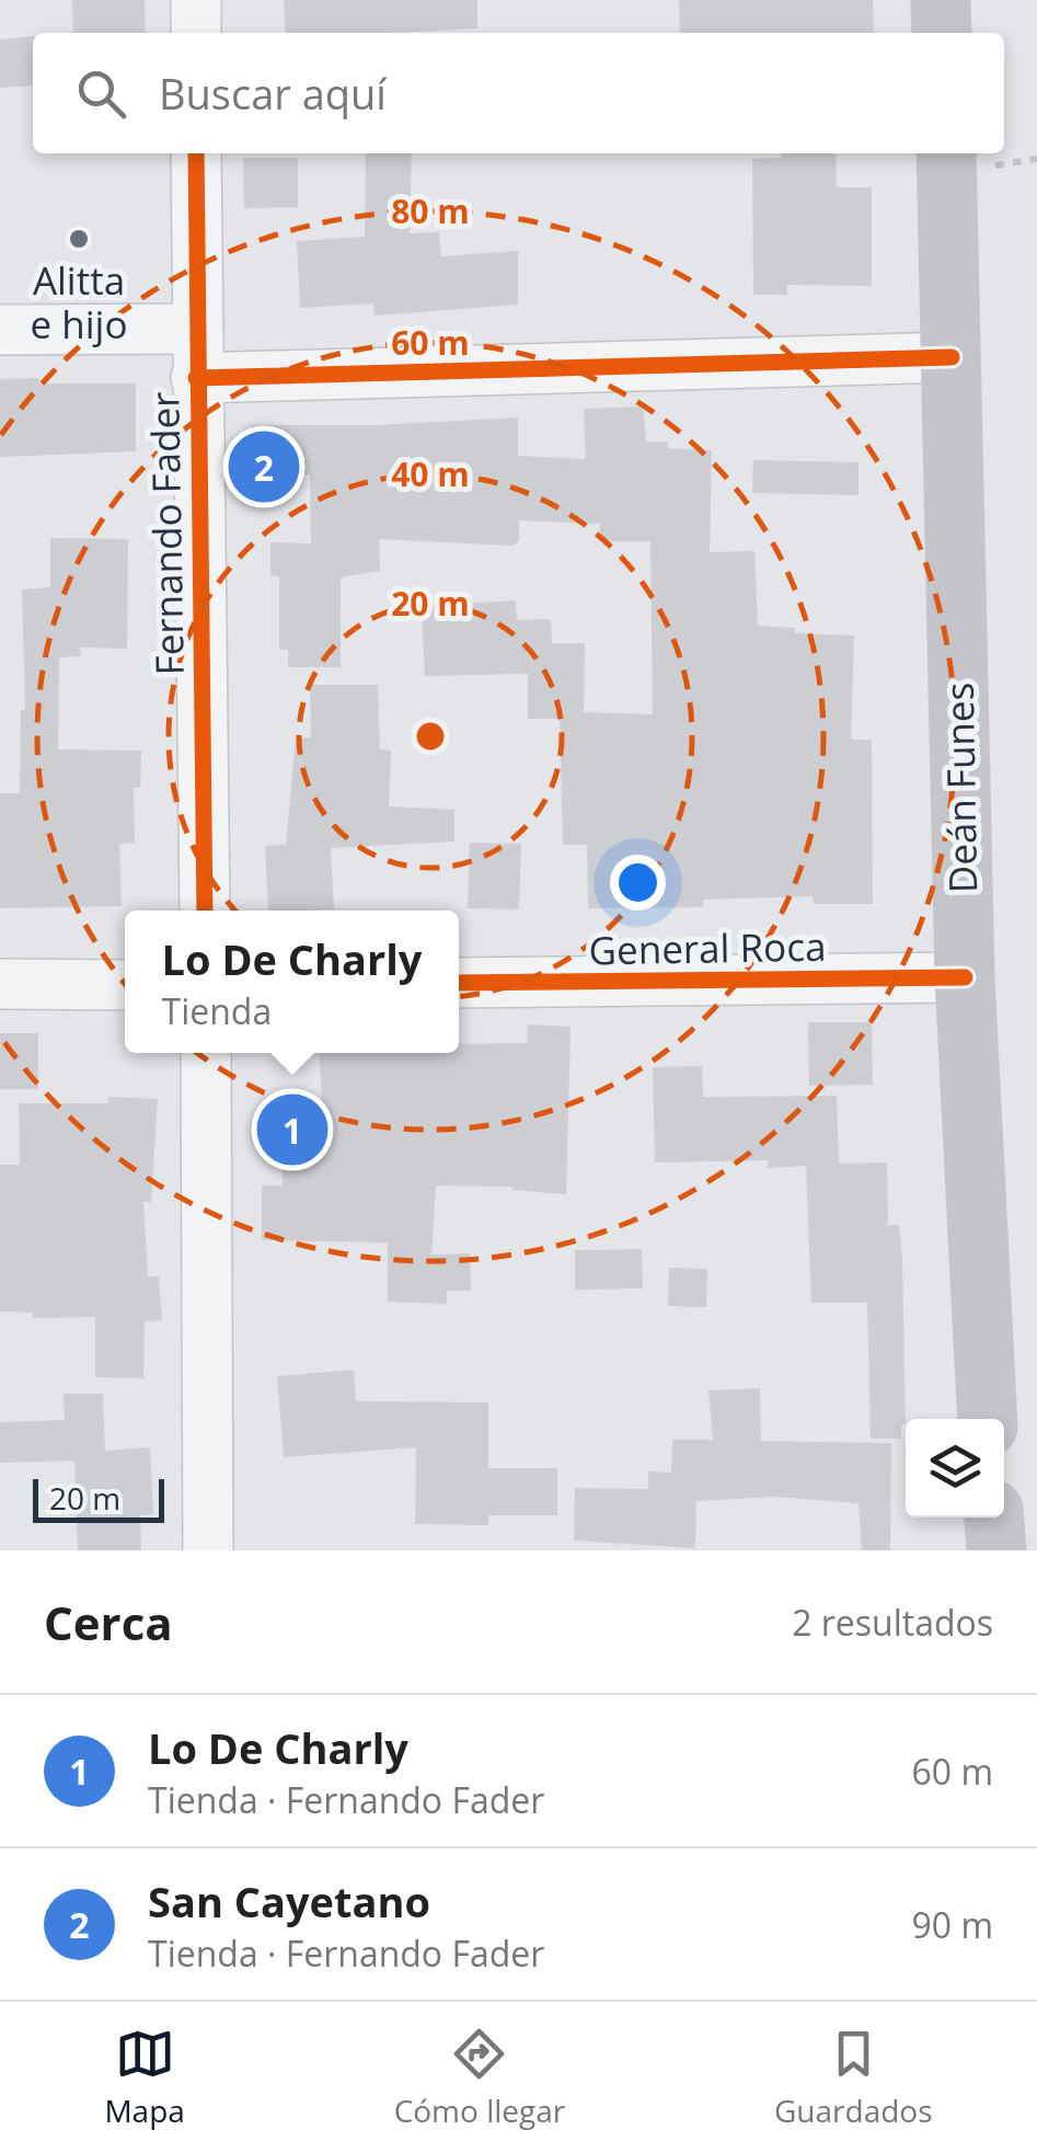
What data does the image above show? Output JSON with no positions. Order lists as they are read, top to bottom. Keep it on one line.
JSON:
{"streets":{"main road":["Deán Funes"],"street":["Fernando Fader","General Roca"]},"crossings":[["Deán Funes","General Roca"]],"places":["Alitta e hijo"],"scale_bar":"20 m","page":{"search":"Buscar aquí","pins":["2","1"],"popup":["Lo De Charly","Tienda"],"scale":"20 m","heading":["Cerca","2 resultados"],"list":[{"mark":"1","name":"Lo De Charly","note":"Tienda · Fernando Fader","value":"60 m"},{"mark":"2","name":"San Cayetano","note":"Tienda · Fernando Fader","value":"90 m"}],"nav":["Mapa","Cómo llegar","Guardados"]},"rings":["80 m","60 m","40 m","20 m"]}
